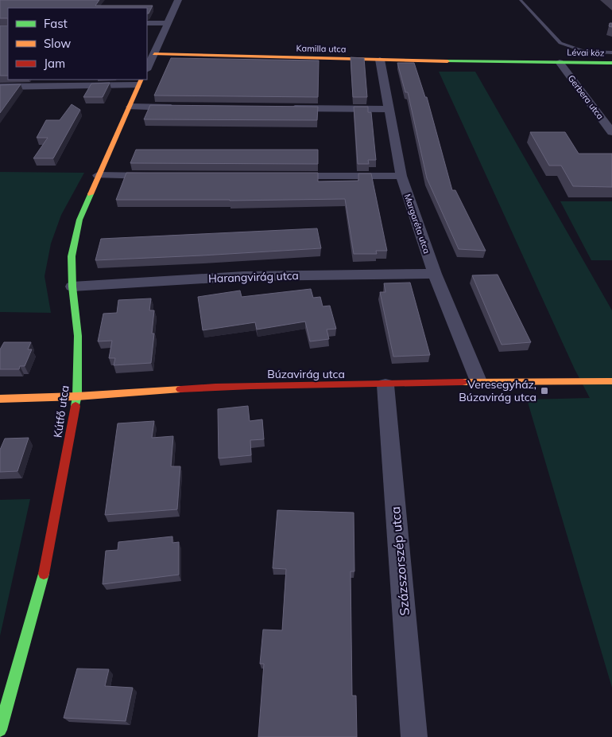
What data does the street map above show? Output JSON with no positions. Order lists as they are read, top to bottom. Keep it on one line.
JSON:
{"streets":{"street":["Kamilla utca","Lévai köz","Gerbera utca","Margaréta utca","Harangvirág utca","Búzavirág utca","Kútfő utca","Százszorszép utca"]},"crossings":[["Kamilla utca","Lévai köz"],["Kamilla utca","Gerbera utca"],["Kamilla utca","Margaréta utca"],["Lévai köz","Gerbera utca"],["Margaréta utca","Harangvirág utca"],["Margaréta utca","Búzavirág utca"],["Harangvirág utca","Kútfő utca"],["Búzavirág utca","Kútfő utca"],["Búzavirág utca","Százszorszép utca"]],"places":{"transit":["Veresegyház, Búzavirág utca"]},"legend":["Fast","Slow","Jam"]}
